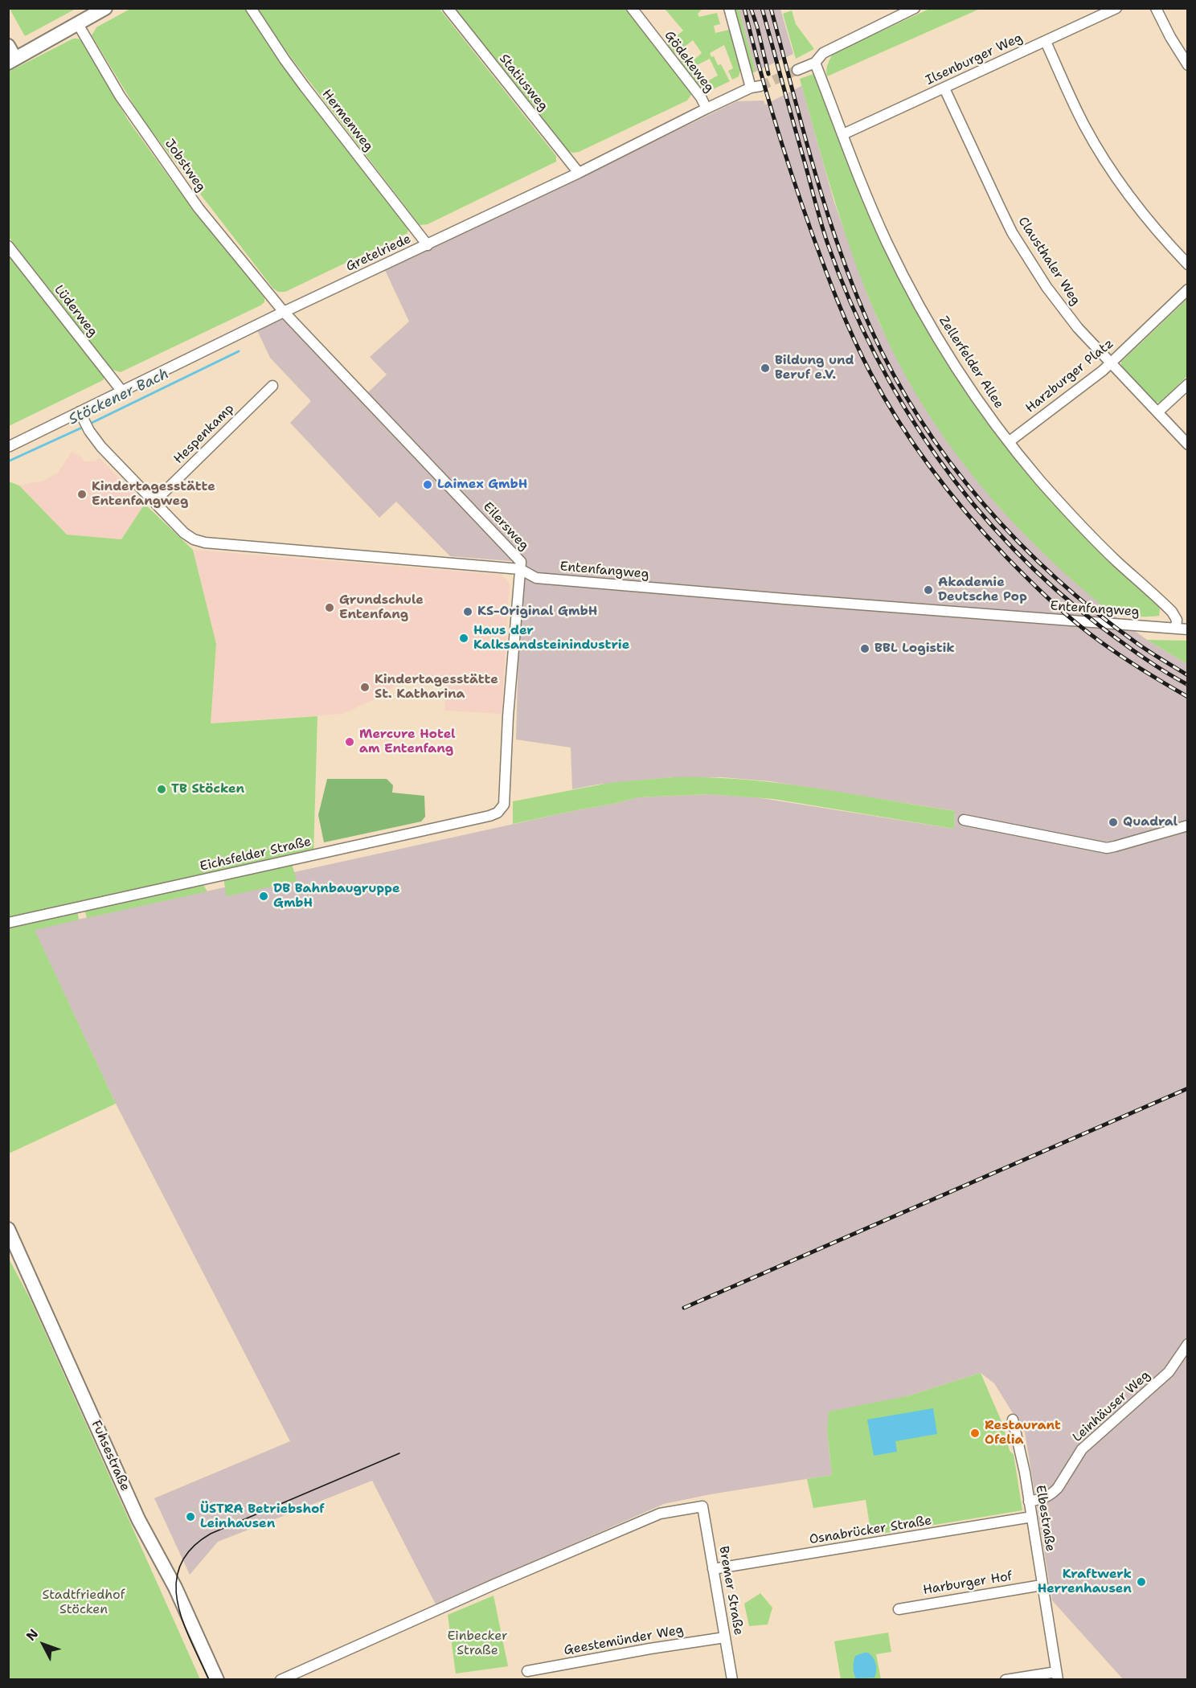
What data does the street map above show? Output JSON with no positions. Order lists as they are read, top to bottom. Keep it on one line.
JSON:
{"streets":{"street":["Ilsenburger Weg","Gödekeweg","Statiusweg","Hermenweg","Jobstweg","Gretelriede","Clausthaler Weg","Lüderweg","Zellerfelder Allee","Harzburger Platz","Hespenkamp","Eilersweg","Entenfangweg","Eichsfelder Straße","Leinhäuser Weg","Fuhsestraße","Elbestraße","Osnabrücker Straße","Harburger Hof","Bremer Straße","Geestemünder Weg"]},"crossings":[["Ilsenburger Weg","Clausthaler Weg"],["Ilsenburger Weg","Zellerfelder Allee"],["Gödekeweg","Gretelriede"],["Statiusweg","Gretelriede"],["Hermenweg","Gretelriede"],["Jobstweg","Gretelriede"],["Jobstweg","Eilersweg"],["Gretelriede","Lüderweg"],["Gretelriede","Eilersweg"],["Gretelriede","Entenfangweg"],["Clausthaler Weg","Harzburger Platz"],["Zellerfelder Allee","Harzburger Platz"],["Zellerfelder Allee","Entenfangweg"],["Hespenkamp","Entenfangweg"],["Eilersweg","Entenfangweg"],["Eilersweg","Eichsfelder Straße"],["Leinhäuser Weg","Elbestraße"],["Elbestraße","Osnabrücker Straße"],["Elbestraße","Harburger Hof"],["Osnabrücker Straße","Bremer Straße"],["Bremer Straße","Geestemünder Weg"]],"water":["Stöckener Bach"],"parks":["Stadtfriedhof Stöcken","Einbecker Straße"],"places":["Bildung und Beruf e.V.","Laimex GmbH","Kindertagesstätte Entenfangweg","Akademie Deutsche Pop","Grundschule Entenfang","KS-Original GmbH","Haus der Kalksandsteinindustrie","BBL Logistik","Kindertagesstätte St. Katharina","Mercure Hotel am Entenfang","TB Stöcken","Quadral","DB Bahnbaugruppe GmbH","Restaurant Ofelia","ÜSTRA Betriebshof Leinhausen","Kraftwerk Herrenhausen"],"north":"top left"}
